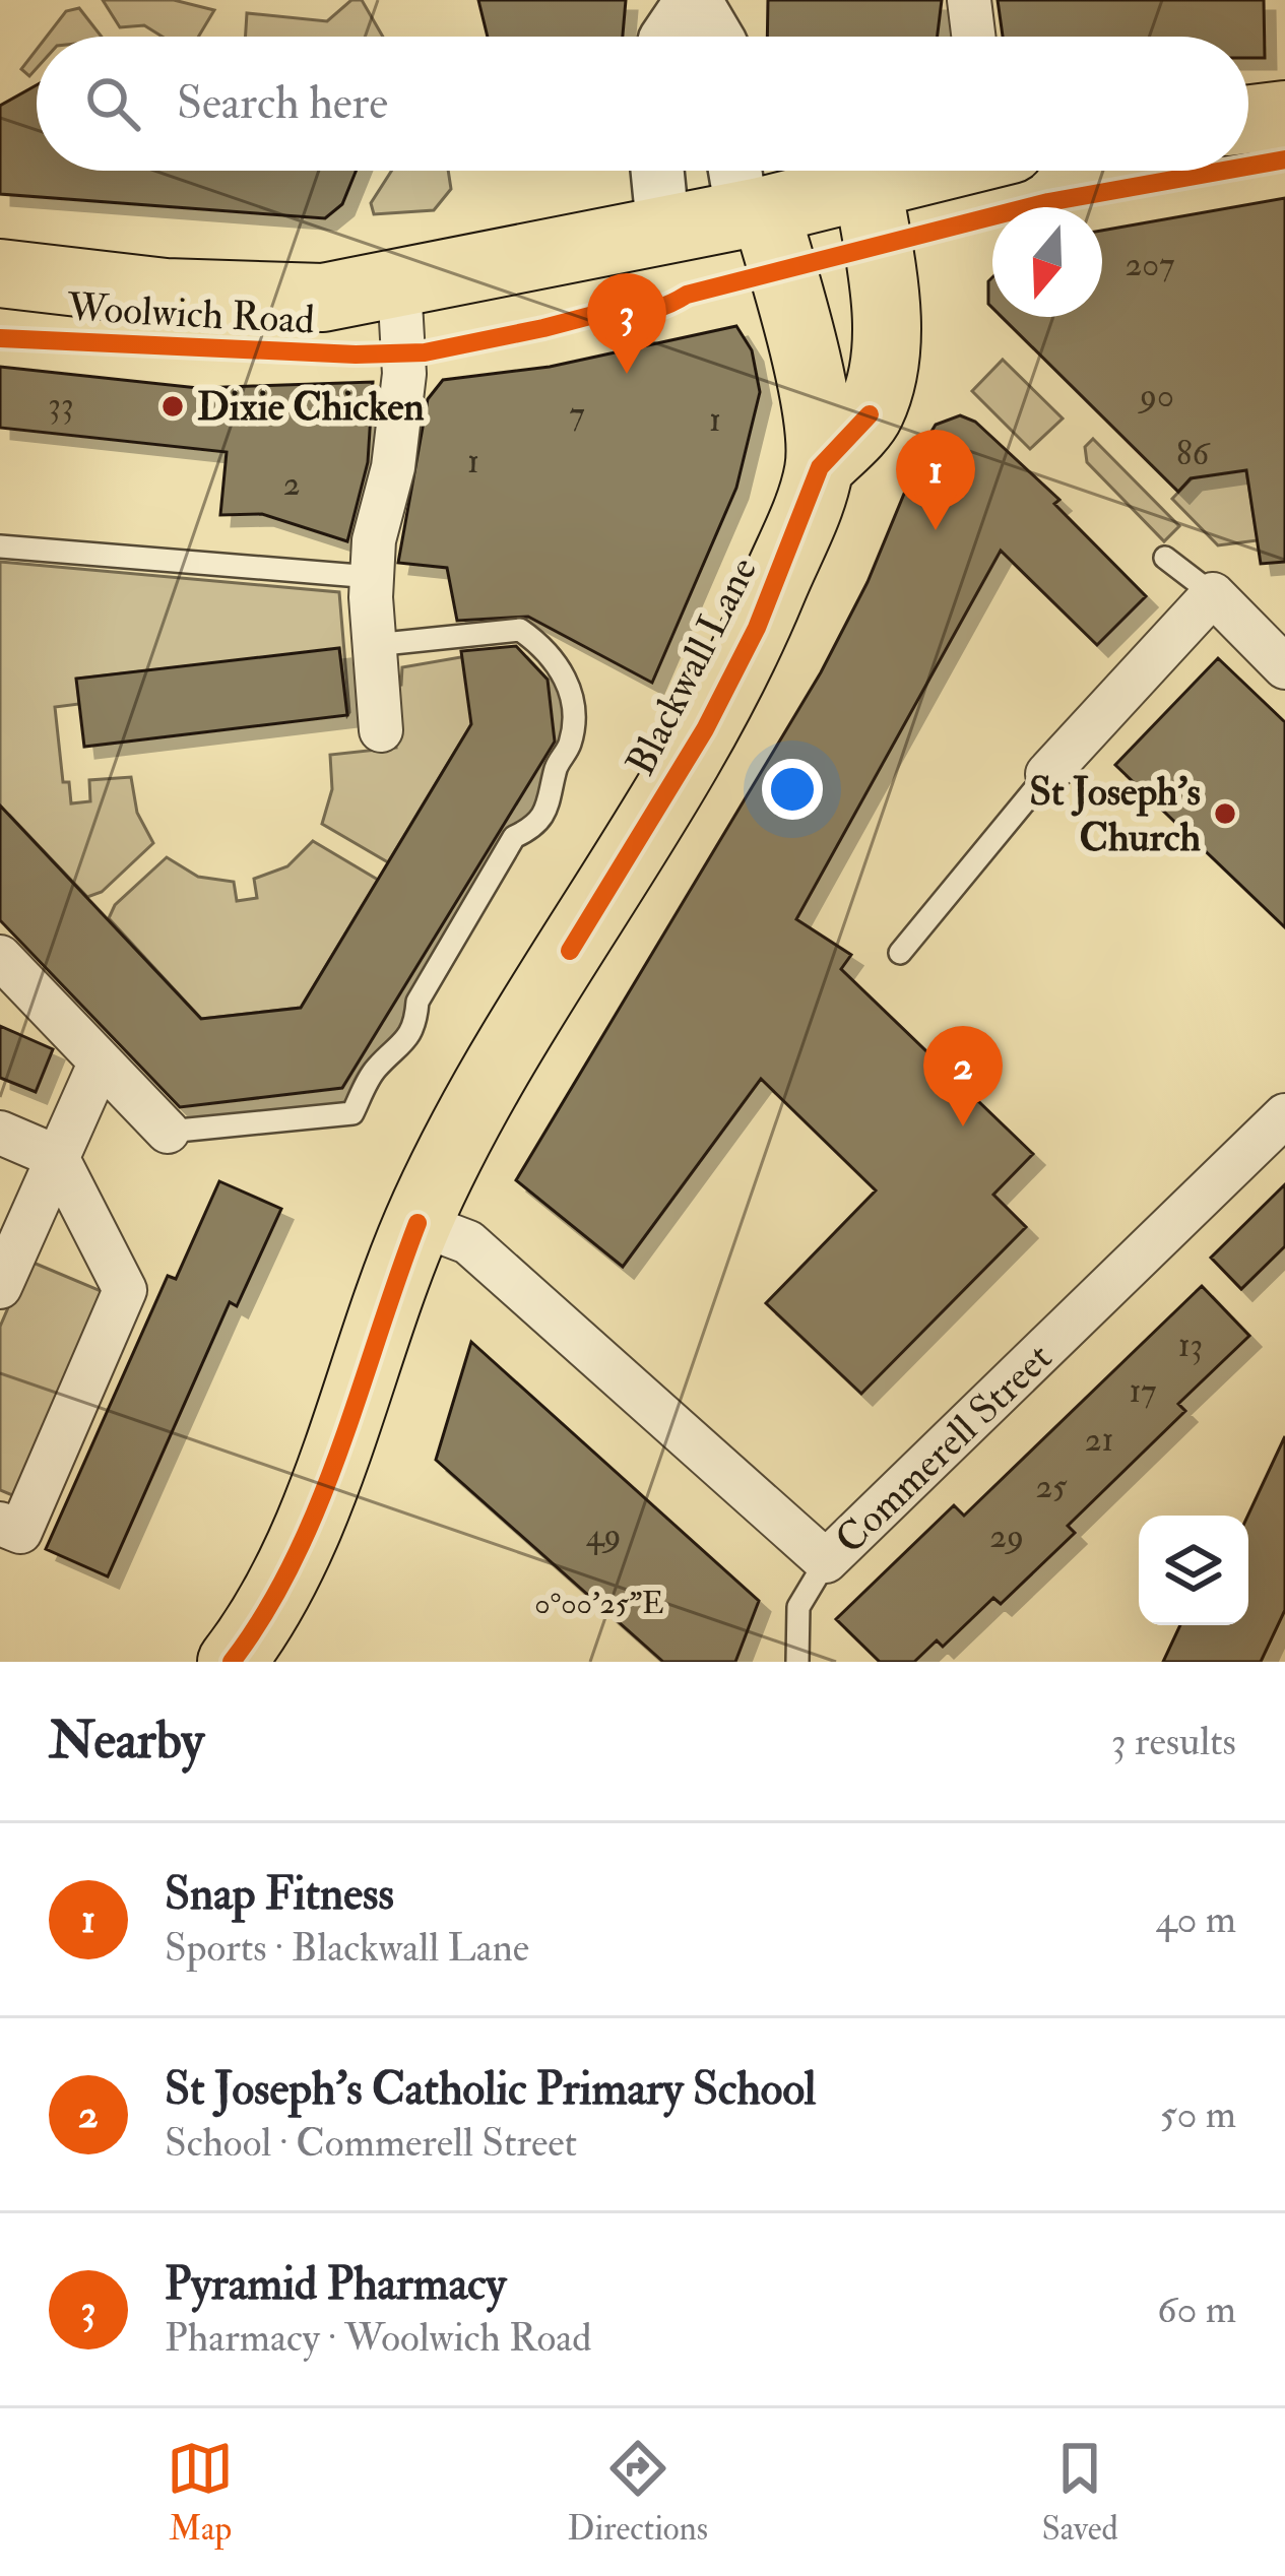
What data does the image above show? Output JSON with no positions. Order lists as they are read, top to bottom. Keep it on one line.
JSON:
{"streets":{"main road":["Woolwich Road","Blackwall Lane"],"street":["Commerell Street"]},"crossings":[["Woolwich Road","Blackwall Lane"],["Blackwall Lane","Commerell Street"]],"places":["Dixie Chicken","St Joseph's Church"],"house_numbers":["207","90","33","7","1","86","1","2","13","17","21","25","49","29"],"north":"bottom","page":{"search":"Search here","pins":["3","1","2"],"heading":["Nearby","3 results"],"list":[{"mark":"1","name":"Snap Fitness","note":"Sports · Blackwall Lane","value":"40 m"},{"mark":"2","name":"St Joseph's Catholic Primary School","note":"School · Commerell Street","value":"50 m"},{"mark":"3","name":"Pyramid Pharmacy","note":"Pharmacy · Woolwich Road","value":"60 m"}],"nav":["Map","Directions","Saved"]},"coordinates":["0°00'25\"E"]}
